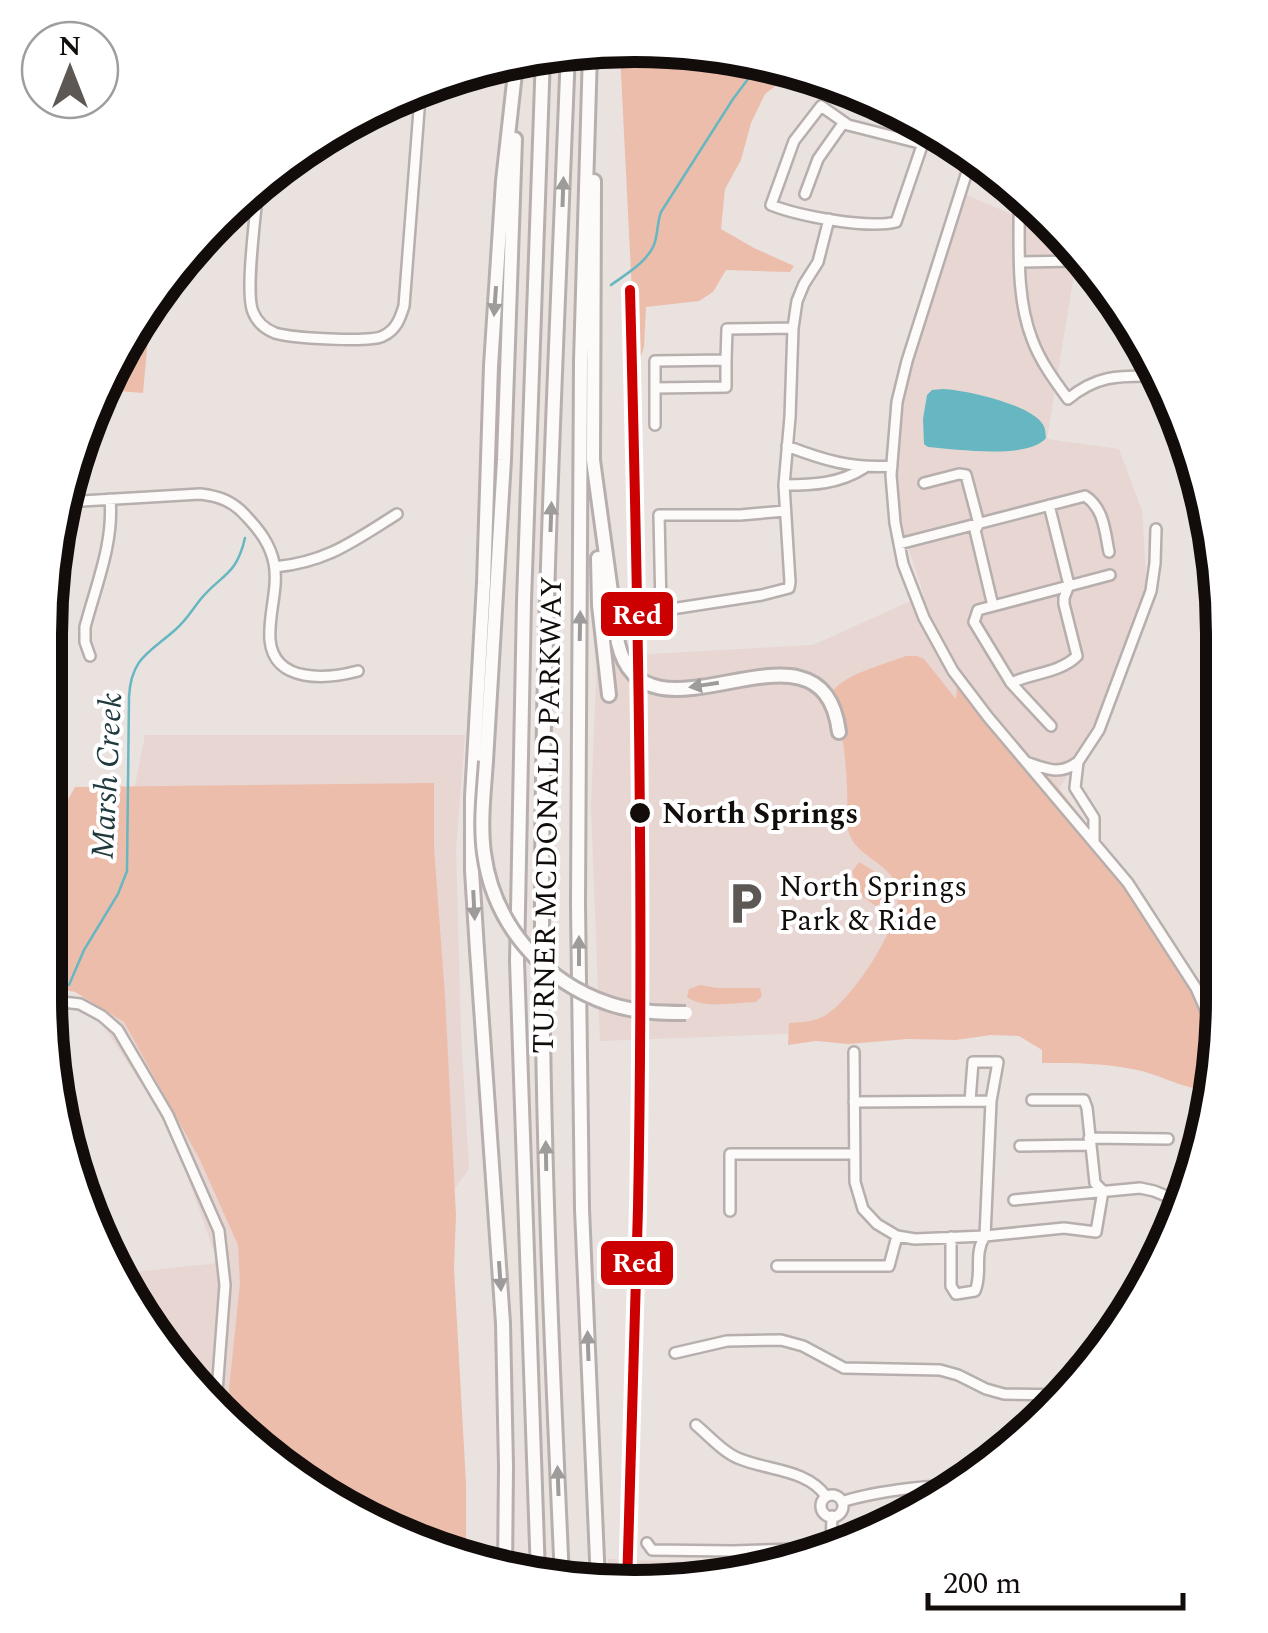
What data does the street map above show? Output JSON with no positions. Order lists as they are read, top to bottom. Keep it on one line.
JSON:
{"streets":{"highway":["TURNER MCDONALD PARKWAY"]},"water":["Marsh Creek"],"places":{"other":["North Springs"],"parking":["North Springs Park & Ride"]},"lines":["transit line Red"],"scale_bar":"200 m","north":"top"}
